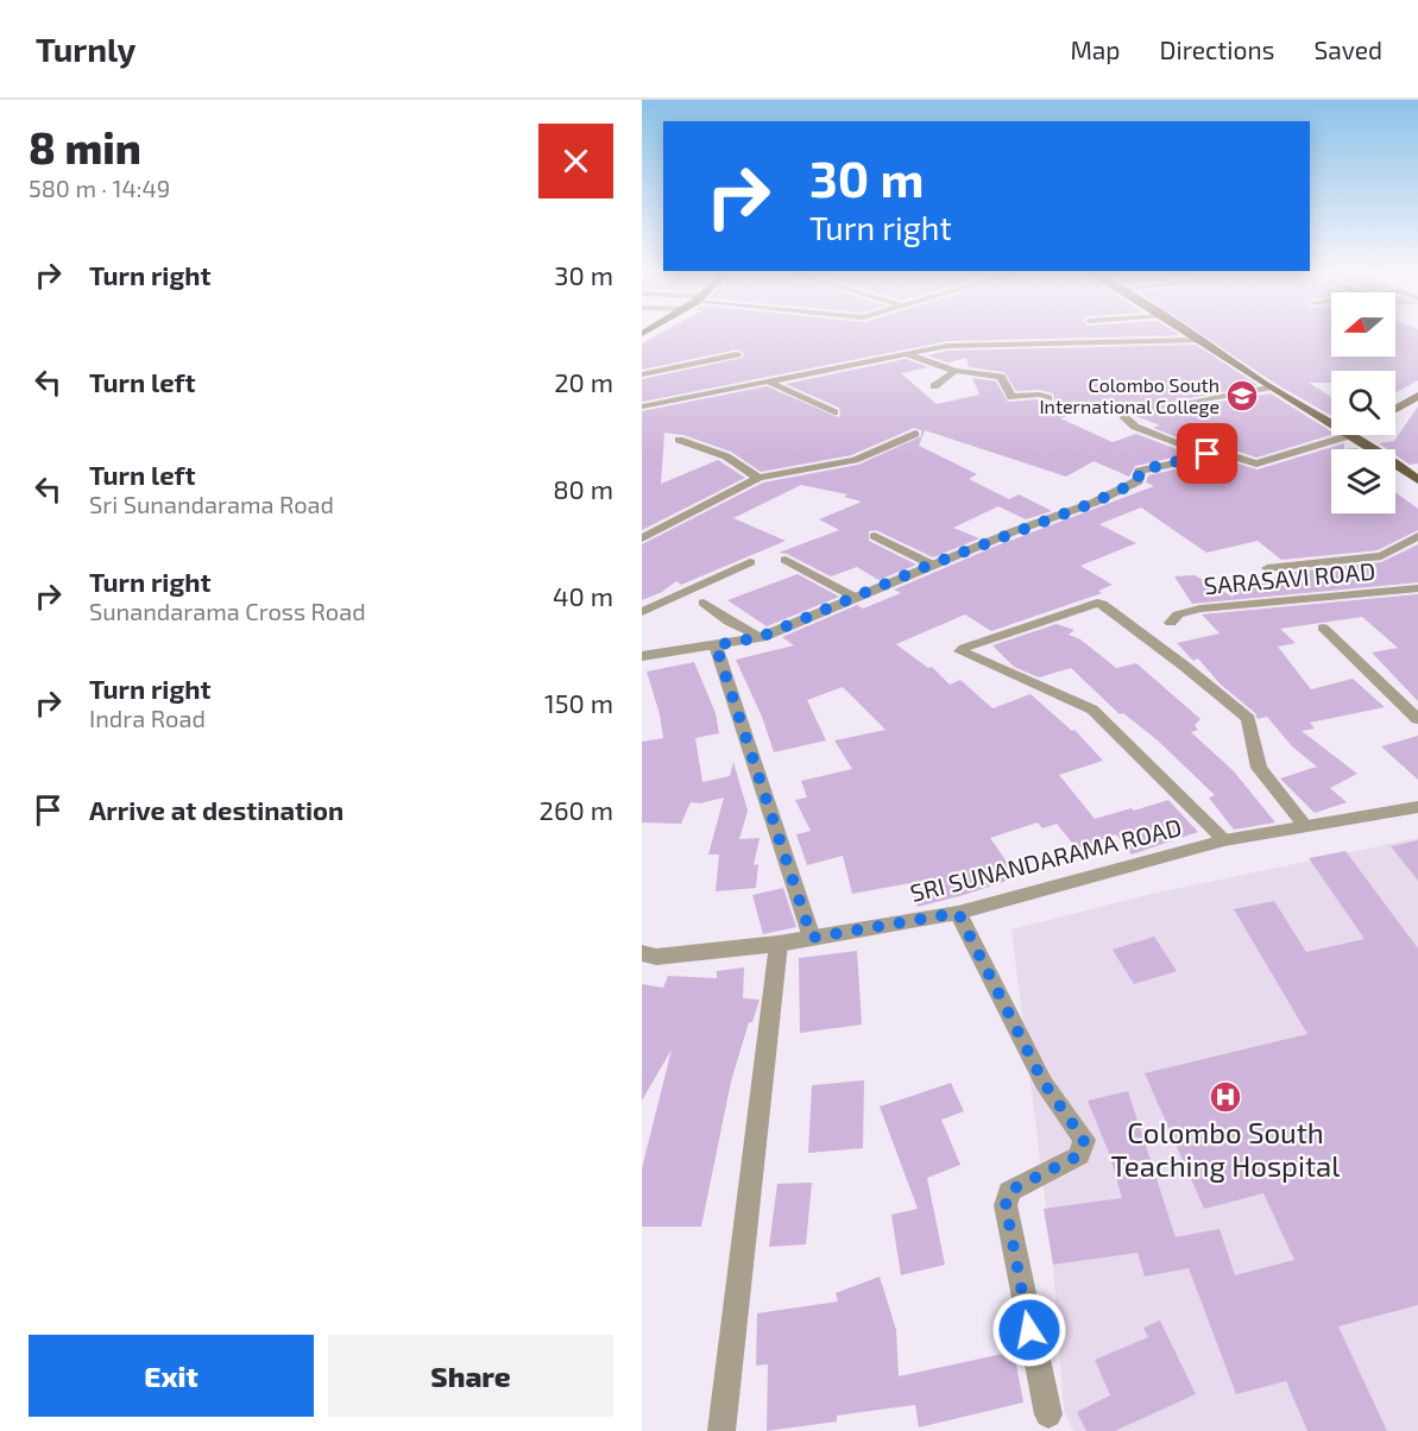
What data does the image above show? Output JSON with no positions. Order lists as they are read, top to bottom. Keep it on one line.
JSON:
{"streets":{"street":["SARASAVI ROAD","SRI SUNANDARAMA ROAD"]},"places":{"school or university":["Colombo South International College"],"hospital":["Colombo South Teaching Hospital"]},"north":"left","page":{"header":"Turnly","nav":["Map","Directions","Saved"],"heading":["8 min","580 m · 14:49"],"turn":["30 m","Turn right"],"list":[{"name":"Turn right","value":"30 m"},{"name":"Turn left","value":"20 m"},{"name":"Turn left","note":"Sri Sunandarama Road","value":"80 m"},{"name":"Turn right","note":"Sunandarama Cross Road","value":"40 m"},{"name":"Turn right","note":"Indra Road","value":"150 m"},{"name":"Arrive at destination","value":"260 m"}],"buttons":["Exit","Share"]}}
